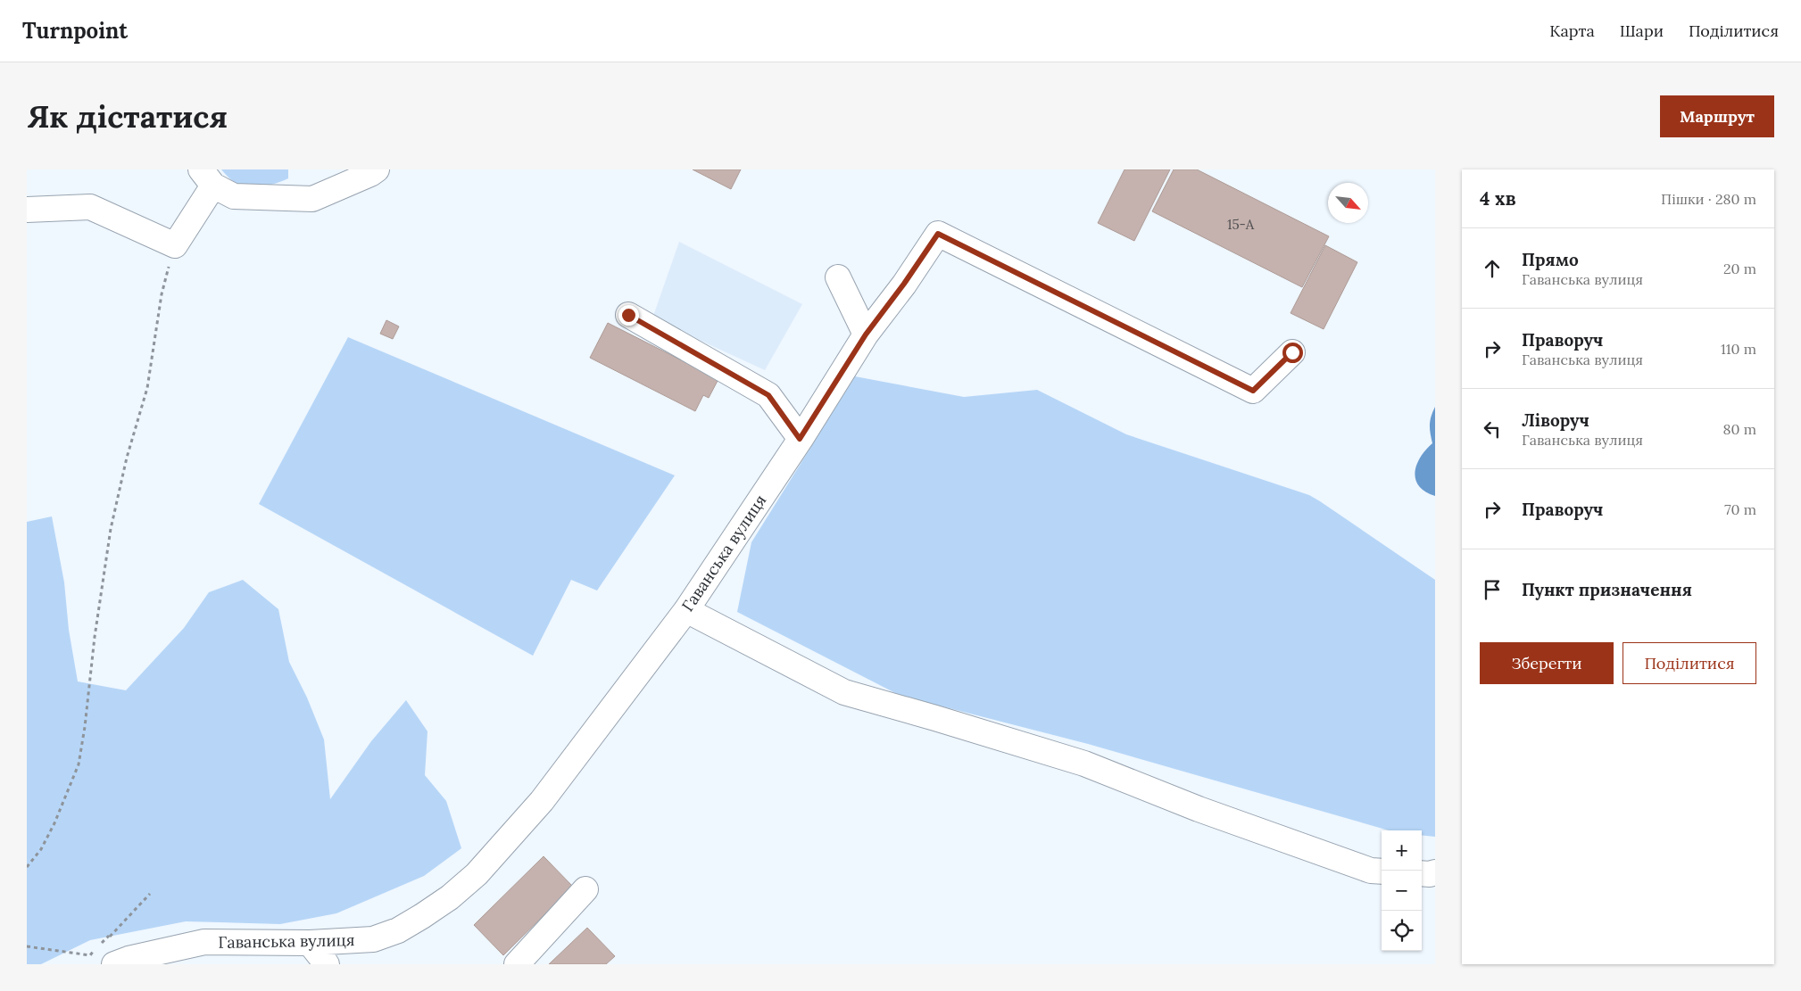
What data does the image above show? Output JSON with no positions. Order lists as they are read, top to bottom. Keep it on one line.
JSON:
{"streets":{"lane":["Гаванська вулиця"]},"house_numbers":["15-А"],"north":"bottom right","page":{"header":"Turnpoint","nav":["Карта","Шари","Поділитися"],"buttons":["Маршрут",["Зберегти","Поділитися"]],"title":"Як дістатися","heading":["4 хв","Пішки · 280 m"],"list":[["Прямо","Гаванська вулиця","20 m"],["Праворуч","Гаванська вулиця","110 m"],["Ліворуч","Гаванська вулиця","80 m"],["Праворуч","70 m"],"Пункт призначення"],"map_buttons":["+","−"]}}
